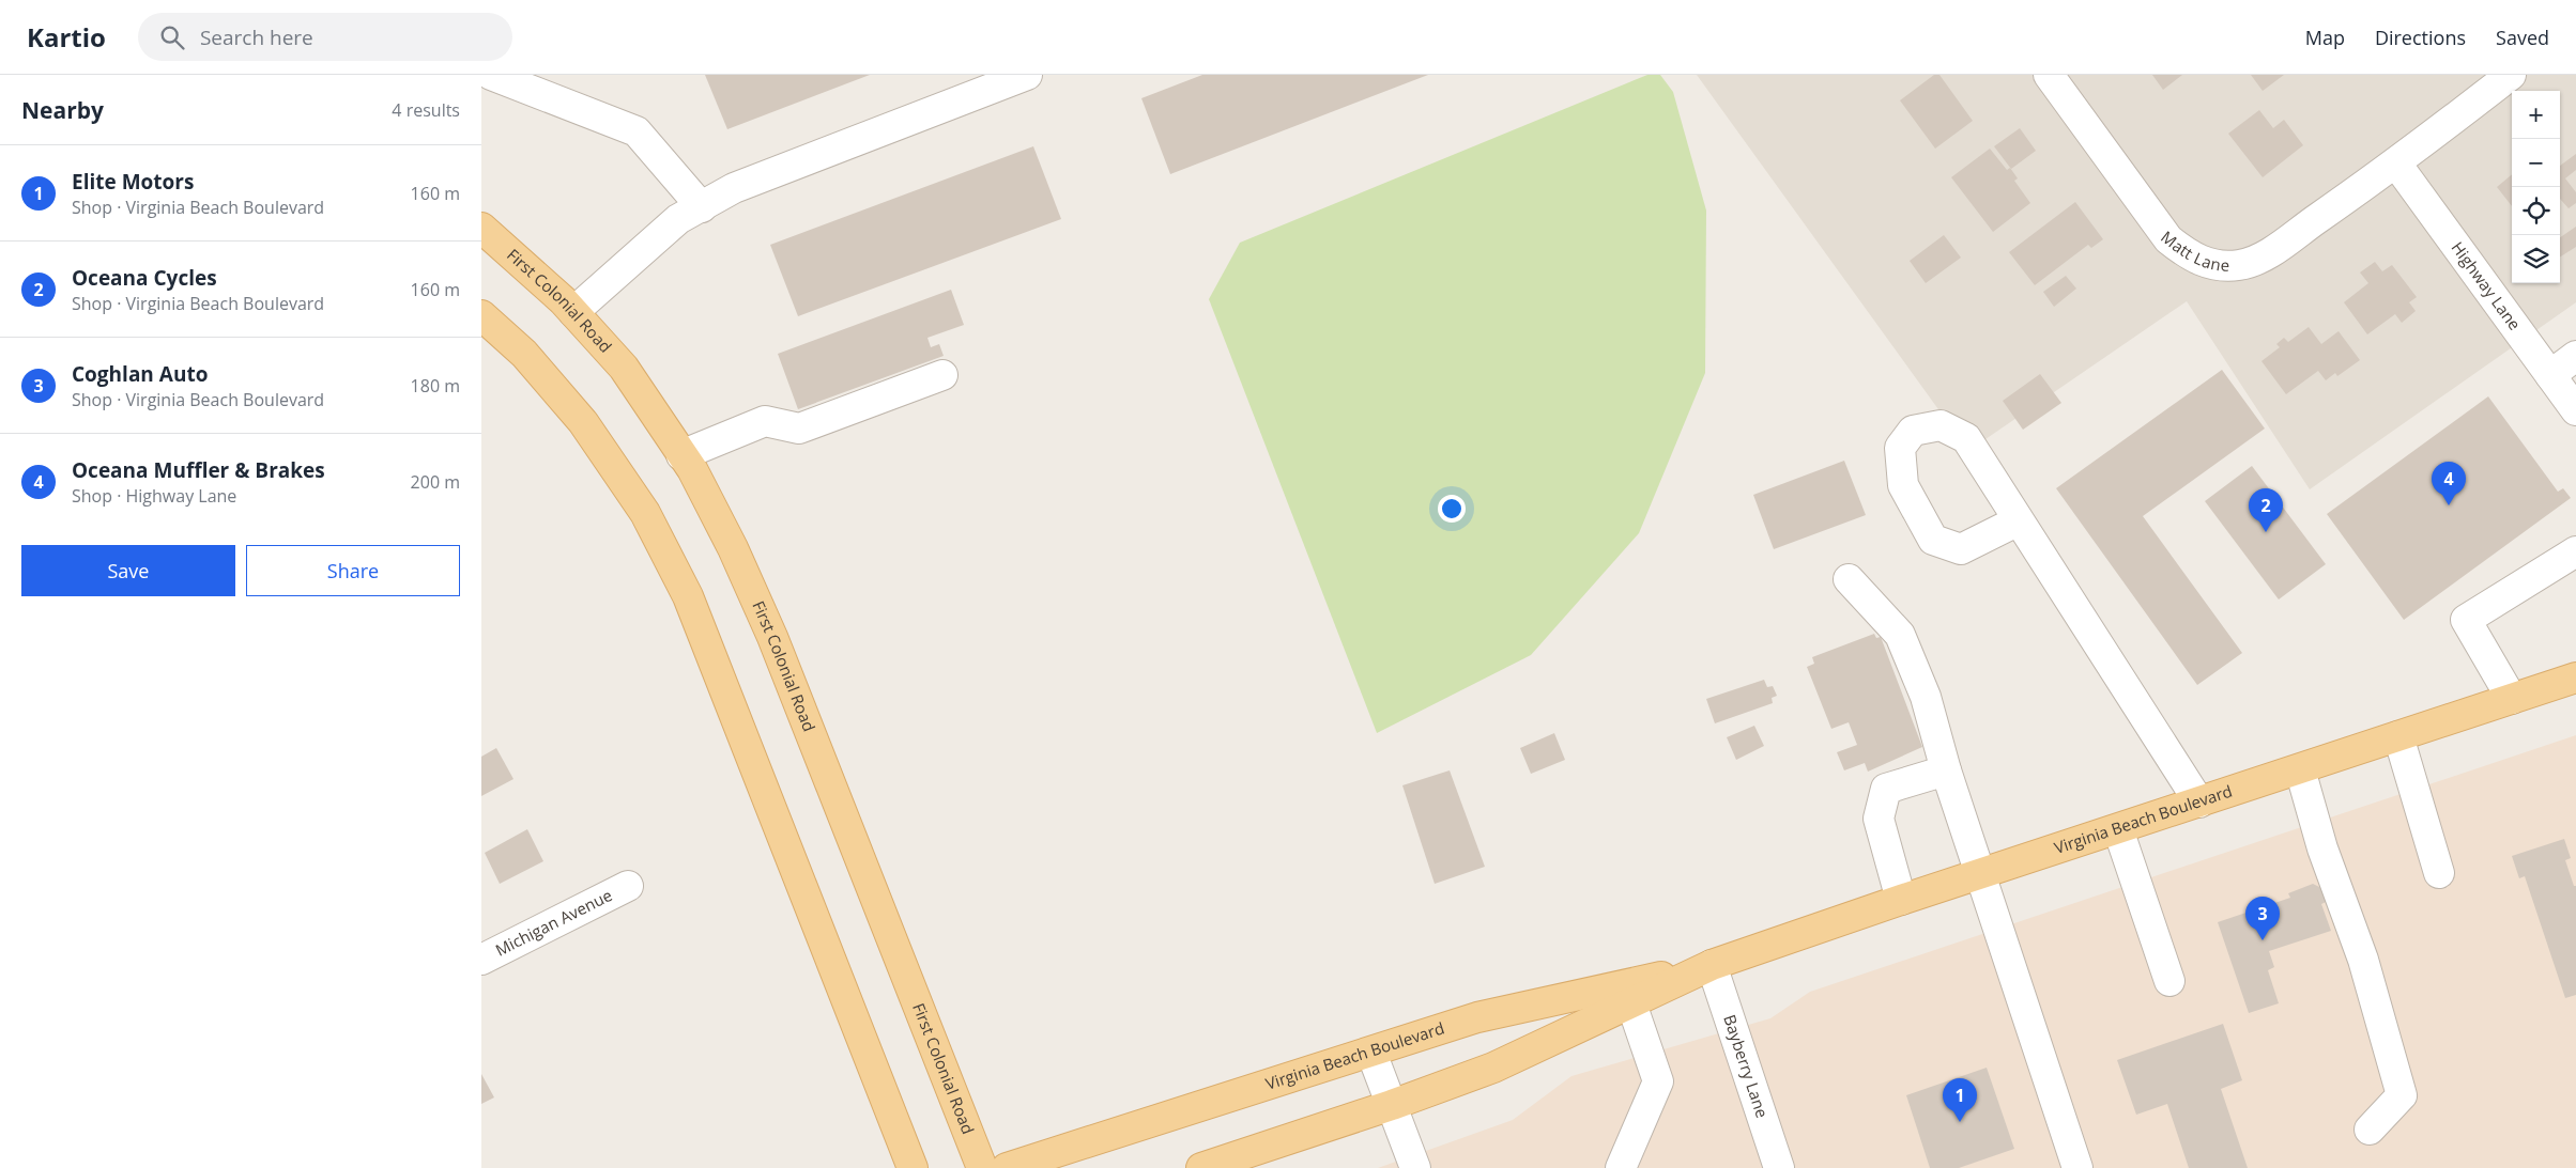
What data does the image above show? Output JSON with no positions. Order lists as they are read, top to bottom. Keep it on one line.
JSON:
{"streets":{"main road":["First Colonial Road","Virginia Beach Boulevard"],"street":["Matt Lane","Highway Lane","Michigan Avenue","Bayberry Lane"]},"crossings":[["Matt Lane","Highway Lane"],["Virginia Beach Boulevard","Bayberry Lane"]],"page":{"header":"Kartio","search":"Search here","nav":["Map","Directions","Saved"],"heading":["Nearby","4 results"],"map_buttons":["+","−"],"list":[{"mark":"1","name":"Elite Motors","note":"Shop · Virginia Beach Boulevard","value":"160 m"},{"mark":"2","name":"Oceana Cycles","note":"Shop · Virginia Beach Boulevard","value":"160 m"},{"mark":"3","name":"Coghlan Auto","note":"Shop · Virginia Beach Boulevard","value":"180 m"},{"mark":"4","name":"Oceana Muffler & Brakes","note":"Shop · Highway Lane","value":"200 m"}],"pins":["4","2","3","1"],"buttons":["Save","Share"]}}
